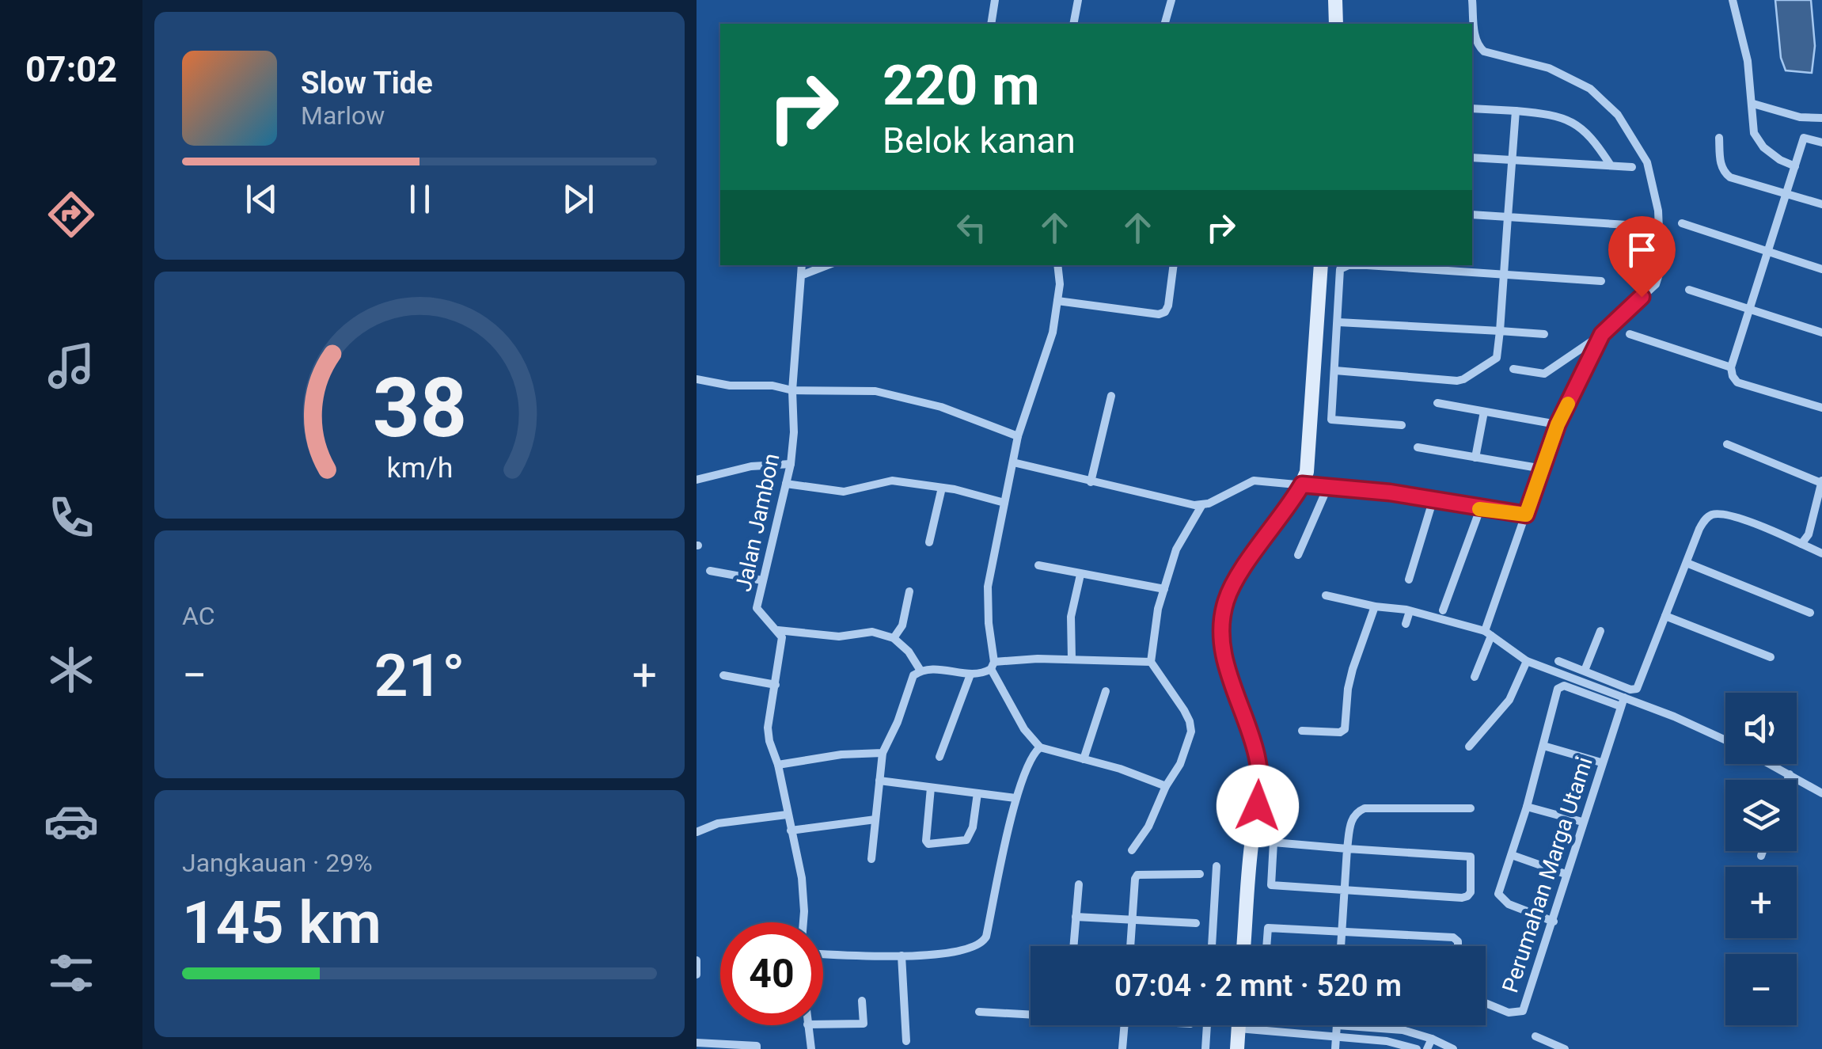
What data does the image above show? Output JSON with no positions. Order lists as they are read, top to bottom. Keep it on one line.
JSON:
{"streets":{"street":["Jalan Jambon","Perumahan Marga Utami"]},"page":{"tabs":"07:02","turn":["220 m","Belok kanan"],"song":["Slow Tide","Marlow"],"tile":["AC",["Jangkauan · 29%","145 km"]],"heat":["−","21°","+"],"map_buttons":["+","−"],"limit":"40","trip":"07:04 · 2 mnt · 520 m","gauge":["38","km/h"]}}
